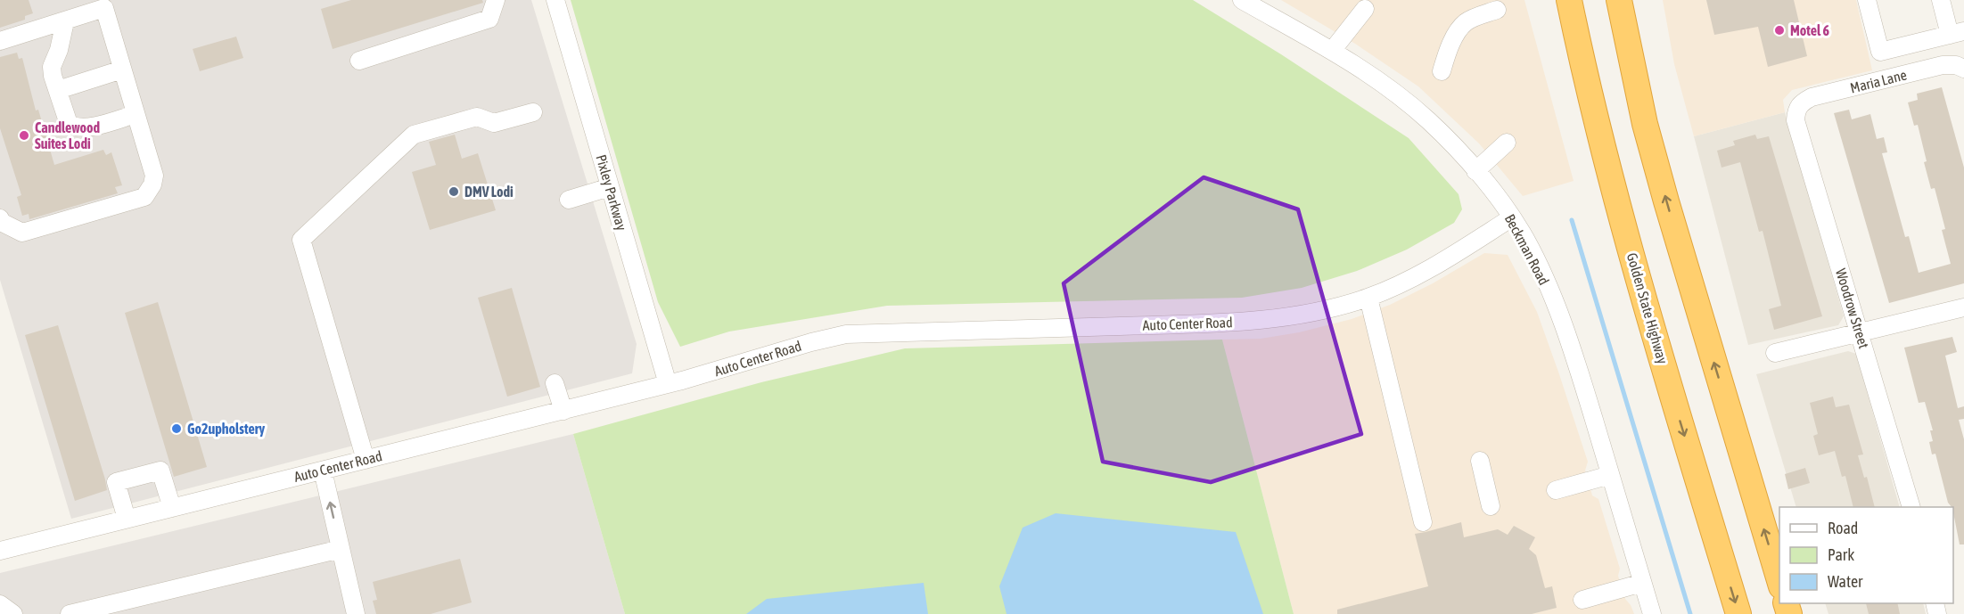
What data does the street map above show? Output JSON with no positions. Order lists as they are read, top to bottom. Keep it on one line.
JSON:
{"streets":{"highway":["Golden State Highway"],"street":["Maria Lane","Pixley Parkway","Beckman Road","Woodrow Street","Auto Center Road"]},"crossings":[["Maria Lane","Woodrow Street"],["Pixley Parkway","Auto Center Road"],["Beckman Road","Auto Center Road"]],"places":["Motel 6","Candlewood Suites Lodi","DMV Lodi","Go2upholstery"],"legend":["Road","Park","Water"]}
